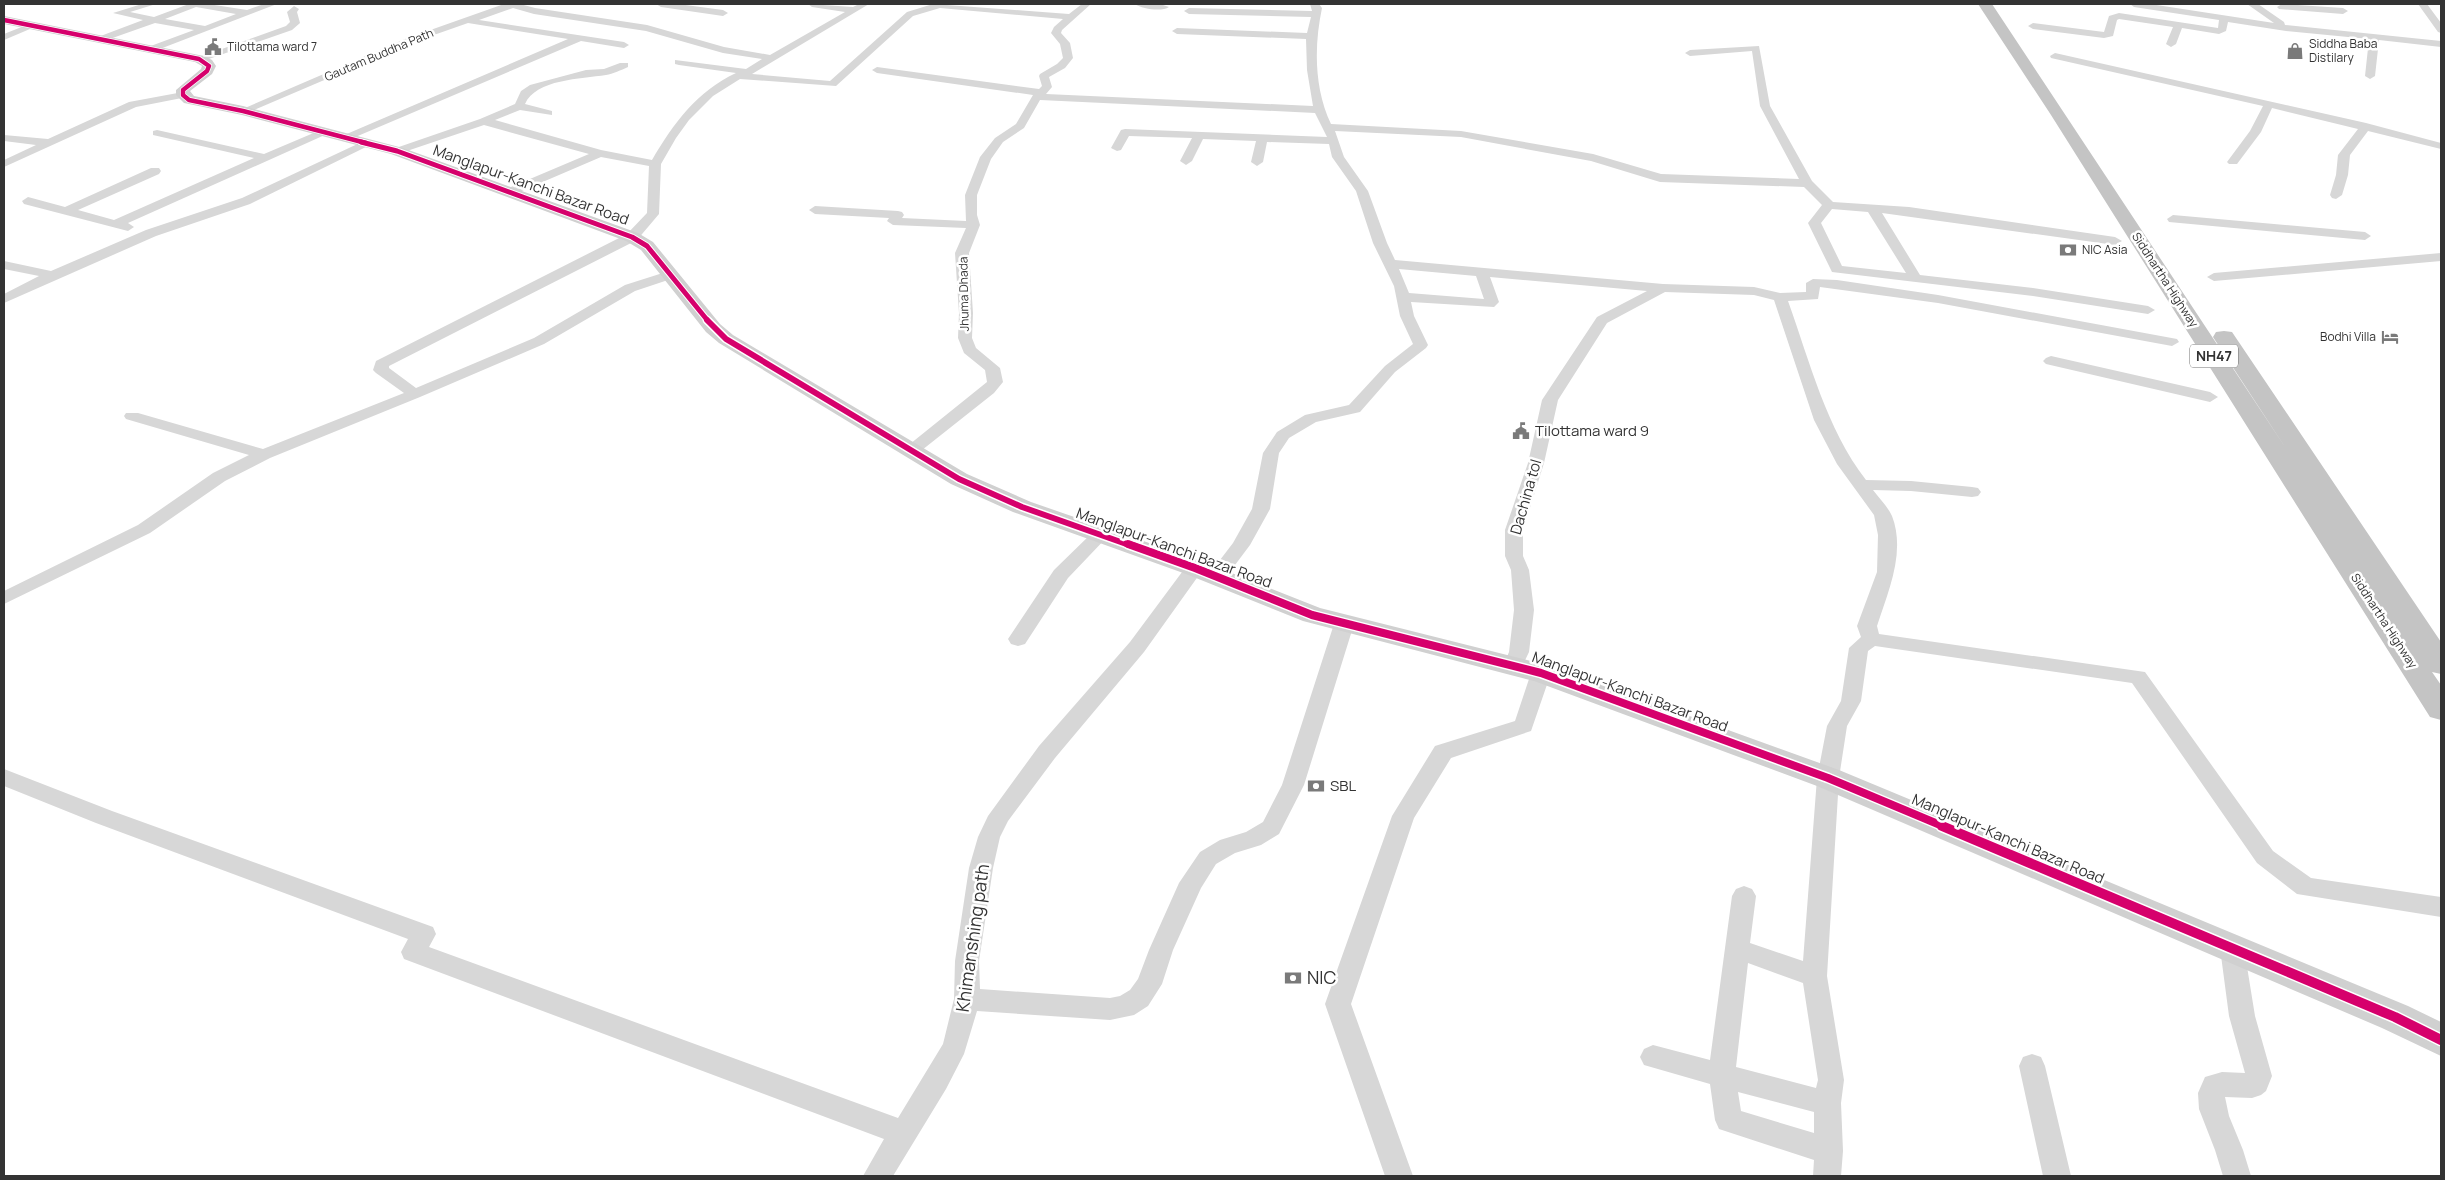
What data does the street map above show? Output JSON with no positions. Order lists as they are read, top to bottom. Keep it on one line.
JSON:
{"streets":{"highway":["Siddhartha Highway","NH47"],"street":["Gautam Buddha Path","Manglapur-Kanchi Bazar Road","Jhuma Dhada","Dachina tol","Khimanshing path"]},"crossings":[["Gautam Buddha Path","Manglapur-Kanchi Bazar Road"],["Manglapur-Kanchi Bazar Road","Jhuma Dhada"],["Manglapur-Kanchi Bazar Road","Dachina tol"],["Manglapur-Kanchi Bazar Road","Khimanshing path"]],"places":{"public building":["Tilottama ward 7","Tilottama ward 9"],"shop":["Siddha Baba Distilary"],"bank":["NIC Asia","SBL","NIC"],"hotel":["Bodhi Villa"]}}
